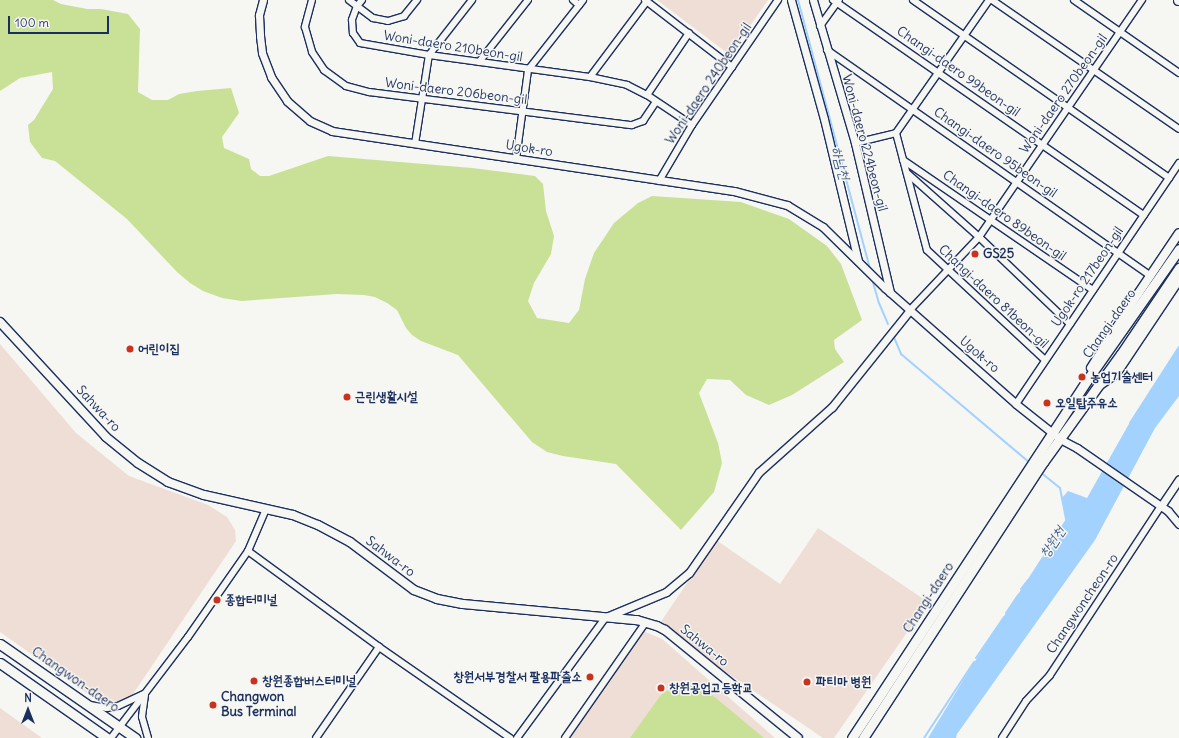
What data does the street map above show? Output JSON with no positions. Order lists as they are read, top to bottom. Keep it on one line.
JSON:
{"streets":{"main road":["Changi-daero","Sahwa-ro","Changwon-daero"],"street":["Woni-daero 210beon-gil","Changi-daero 99beon-gil","Woni-daero 240beon-gil","Woni-daero 206beon-gil","Woni-daero 270beon-gil","Woni-daero 224beon-gil","Ugok-ro","Changi-daero 95beon-gil","Changi-daero 89beon-gil","Ugok-ro 217beon-gil","Changi-daero 81beon-gil","Changwoncheon-ro"]},"crossings":[["Woni-daero 210beon-gil","Woni-daero 240beon-gil"],["Woni-daero 210beon-gil","Woni-daero 206beon-gil"],["Changi-daero 99beon-gil","Woni-daero 270beon-gil"],["Changi-daero 99beon-gil","Ugok-ro 217beon-gil"],["Woni-daero 240beon-gil","Ugok-ro"],["Woni-daero 270beon-gil","Ugok-ro"],["Woni-daero 270beon-gil","Changi-daero 95beon-gil"],["Woni-daero 270beon-gil","Changi-daero 89beon-gil"],["Woni-daero 270beon-gil","Changi-daero 81beon-gil"],["Woni-daero 224beon-gil","Ugok-ro"],["Woni-daero 224beon-gil","Changi-daero 95beon-gil"],["Ugok-ro","Ugok-ro 217beon-gil"],["Ugok-ro","Changi-daero"],["Ugok-ro","Changwoncheon-ro"],["Changi-daero 95beon-gil","Ugok-ro 217beon-gil"],["Changi-daero 89beon-gil","Ugok-ro 217beon-gil"],["Changi-daero 89beon-gil","Changi-daero 81beon-gil"],["Ugok-ro 217beon-gil","Changi-daero 81beon-gil"]],"water":["하남천","창원천"],"places":["GS25","어린이집","농업기술센터","근린생활시설","오일탑주유소","종합터미널","창원서부경찰서 팔용파출소","창원종합버스터미널","파티마 병원","창원공업고등학교","Changwon Bus Terminal"],"scale_bar":"100 m","north":"top"}
